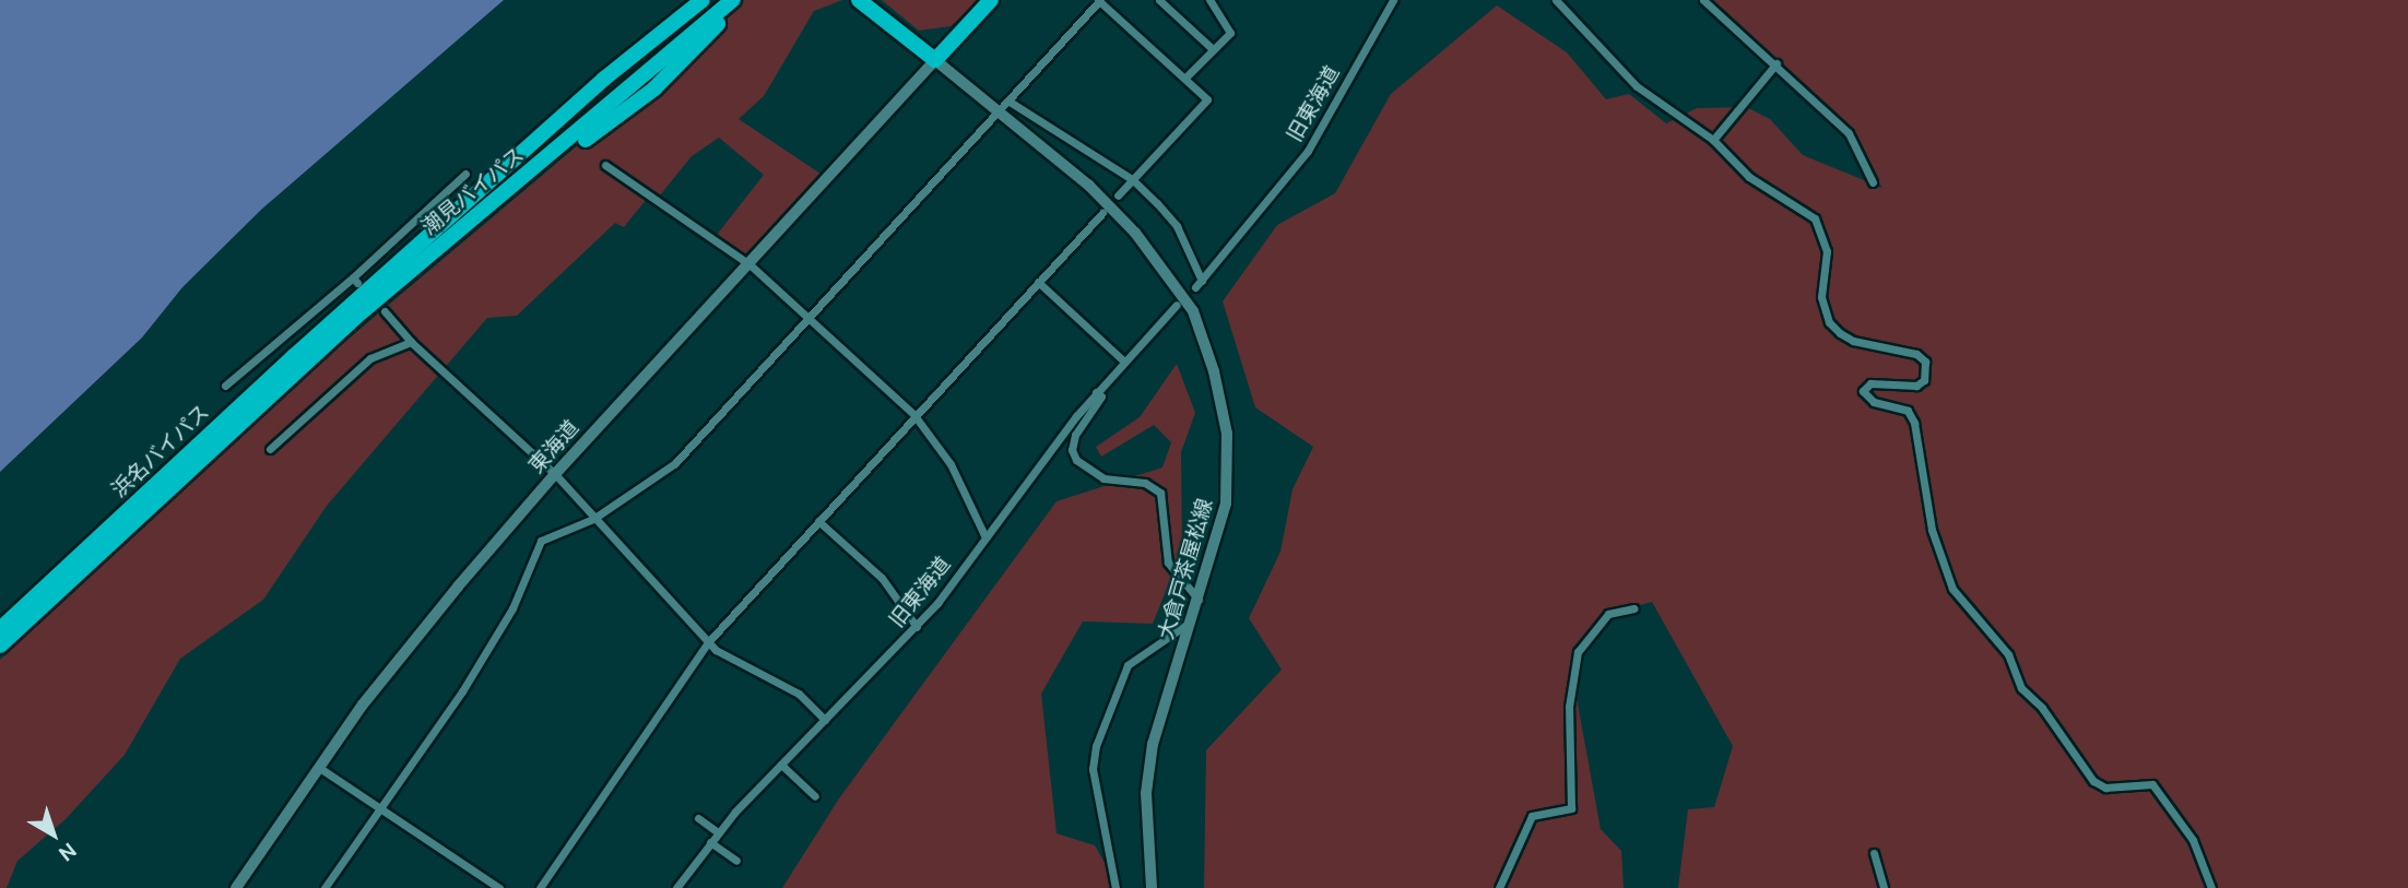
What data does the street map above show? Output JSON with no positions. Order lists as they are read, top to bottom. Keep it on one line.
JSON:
{"streets":{"highway":["潮見バイパス","浜名バイパス"],"main road":["東海道","大倉戸茶屋松線"],"street":["旧東海道"]},"crossings":[["潮見バイパス","浜名バイパス"],["東海道","大倉戸茶屋松線"]],"north":"bottom right"}
